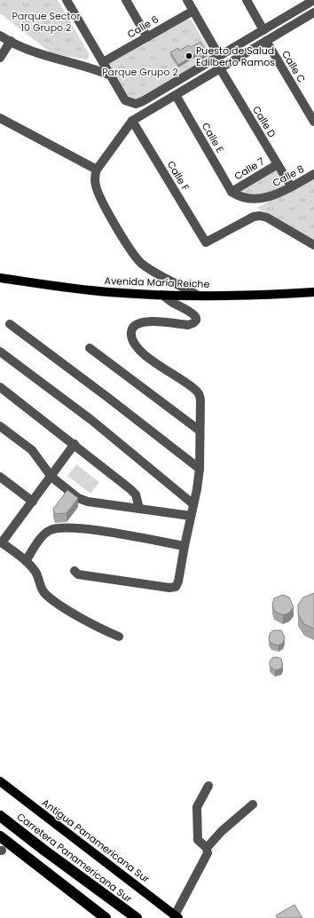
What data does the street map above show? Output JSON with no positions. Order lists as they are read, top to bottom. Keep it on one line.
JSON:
{"streets":{"highway":["Carretera Panamericana Sur"],"main road":["Avenida María Reiche","Antigua Panamericana Sur"],"street":["Calle 6","Calle C","Calle D","Calle E","Calle 7","Calle F","Calle 8"]},"crossings":[["Calle D","Calle 7"],["Calle D","Calle 8"],["Calle E","Calle 7"],["Calle E","Calle 8"],["Calle 7","Calle 8"]],"parks":["Parque Sector 10 Grupo 2","Parque Grupo 2"],"places":["Puesto de Salud Edilberto Ramos"]}
